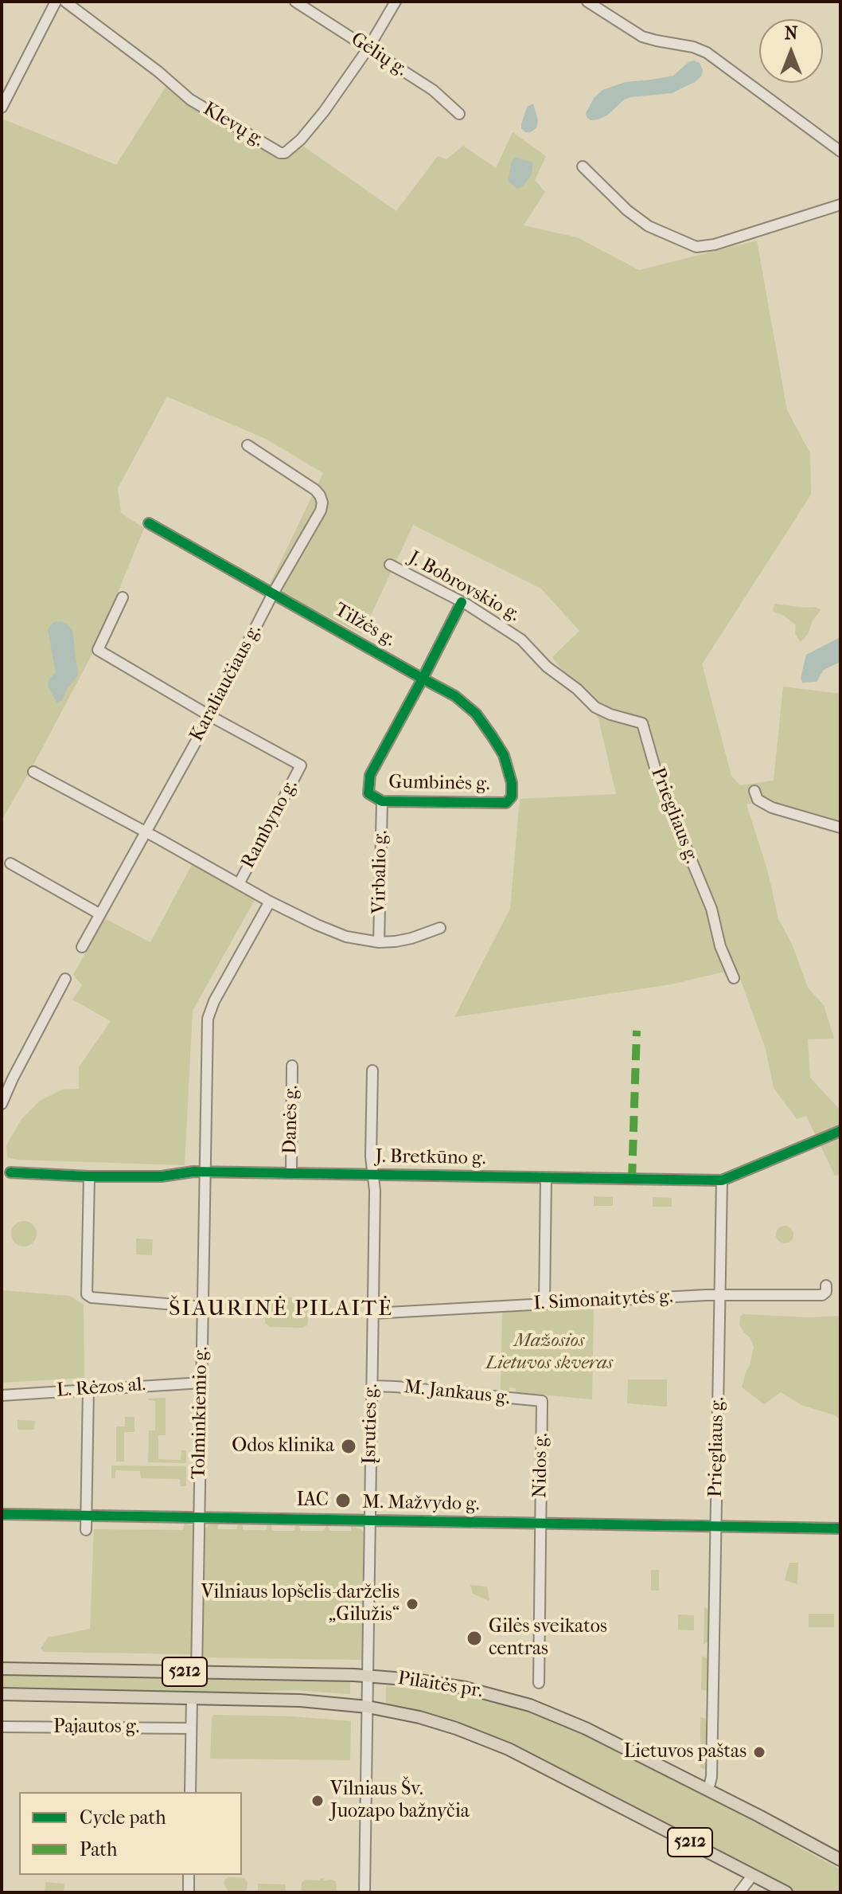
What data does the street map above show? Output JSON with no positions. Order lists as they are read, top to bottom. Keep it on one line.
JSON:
{"streets":{"main road":["5212","Pilaitės pr."],"street":["Gėlių g.","Klevų g.","J. Bobrovskio g.","Tilžės g.","Karaliaučiaus g.","Gumbinės g.","Priegliaus g.","Rambyno g.","Virbalio g.","Danės g.","J. Bretkūno g.","I. Simonaitytės g.","L. Rėzos al.","M. Jankaus g.","Tolminkiemio g.","Įsruties g.","Nidos g.","M. Mažvydo g.","Pajautos g."]},"crossings":[["Gėlių g.","Klevų g."],["J. Bobrovskio g.","Priegliaus g."],["Tilžės g.","Karaliaučiaus g."],["Tilžės g.","Gumbinės g."],["Karaliaučiaus g.","Rambyno g."],["Gumbinės g.","Virbalio g."],["Priegliaus g.","J. Bretkūno g."],["Priegliaus g.","I. Simonaitytės g."],["Priegliaus g.","M. Mažvydo g."],["Priegliaus g.","Pilaitės pr."],["Danės g.","J. Bretkūno g."],["J. Bretkūno g.","Tolminkiemio g."],["J. Bretkūno g.","Įsruties g."],["I. Simonaitytės g.","Įsruties g."],["L. Rėzos al.","Tolminkiemio g."],["M. Jankaus g.","Įsruties g."],["M. Jankaus g.","Nidos g."],["Tolminkiemio g.","M. Mažvydo g."],["Tolminkiemio g.","Pilaitės pr."],["Įsruties g.","M. Mažvydo g."],["Įsruties g.","Pilaitės pr."],["Nidos g.","M. Mažvydo g."]],"districts":["ŠIAURINĖ PILAITĖ"],"parks":["Mažosios Lietuvos skveras"],"places":["Odos klinika","IAC","Vilniaus lopšelis-darželis „Gilužis“","Gilės sveikatos centras","Lietuvos paštas","Vilniaus Šv. Juozapo bažnyčia"],"legend":["Cycle path","Path"],"north":"top"}
